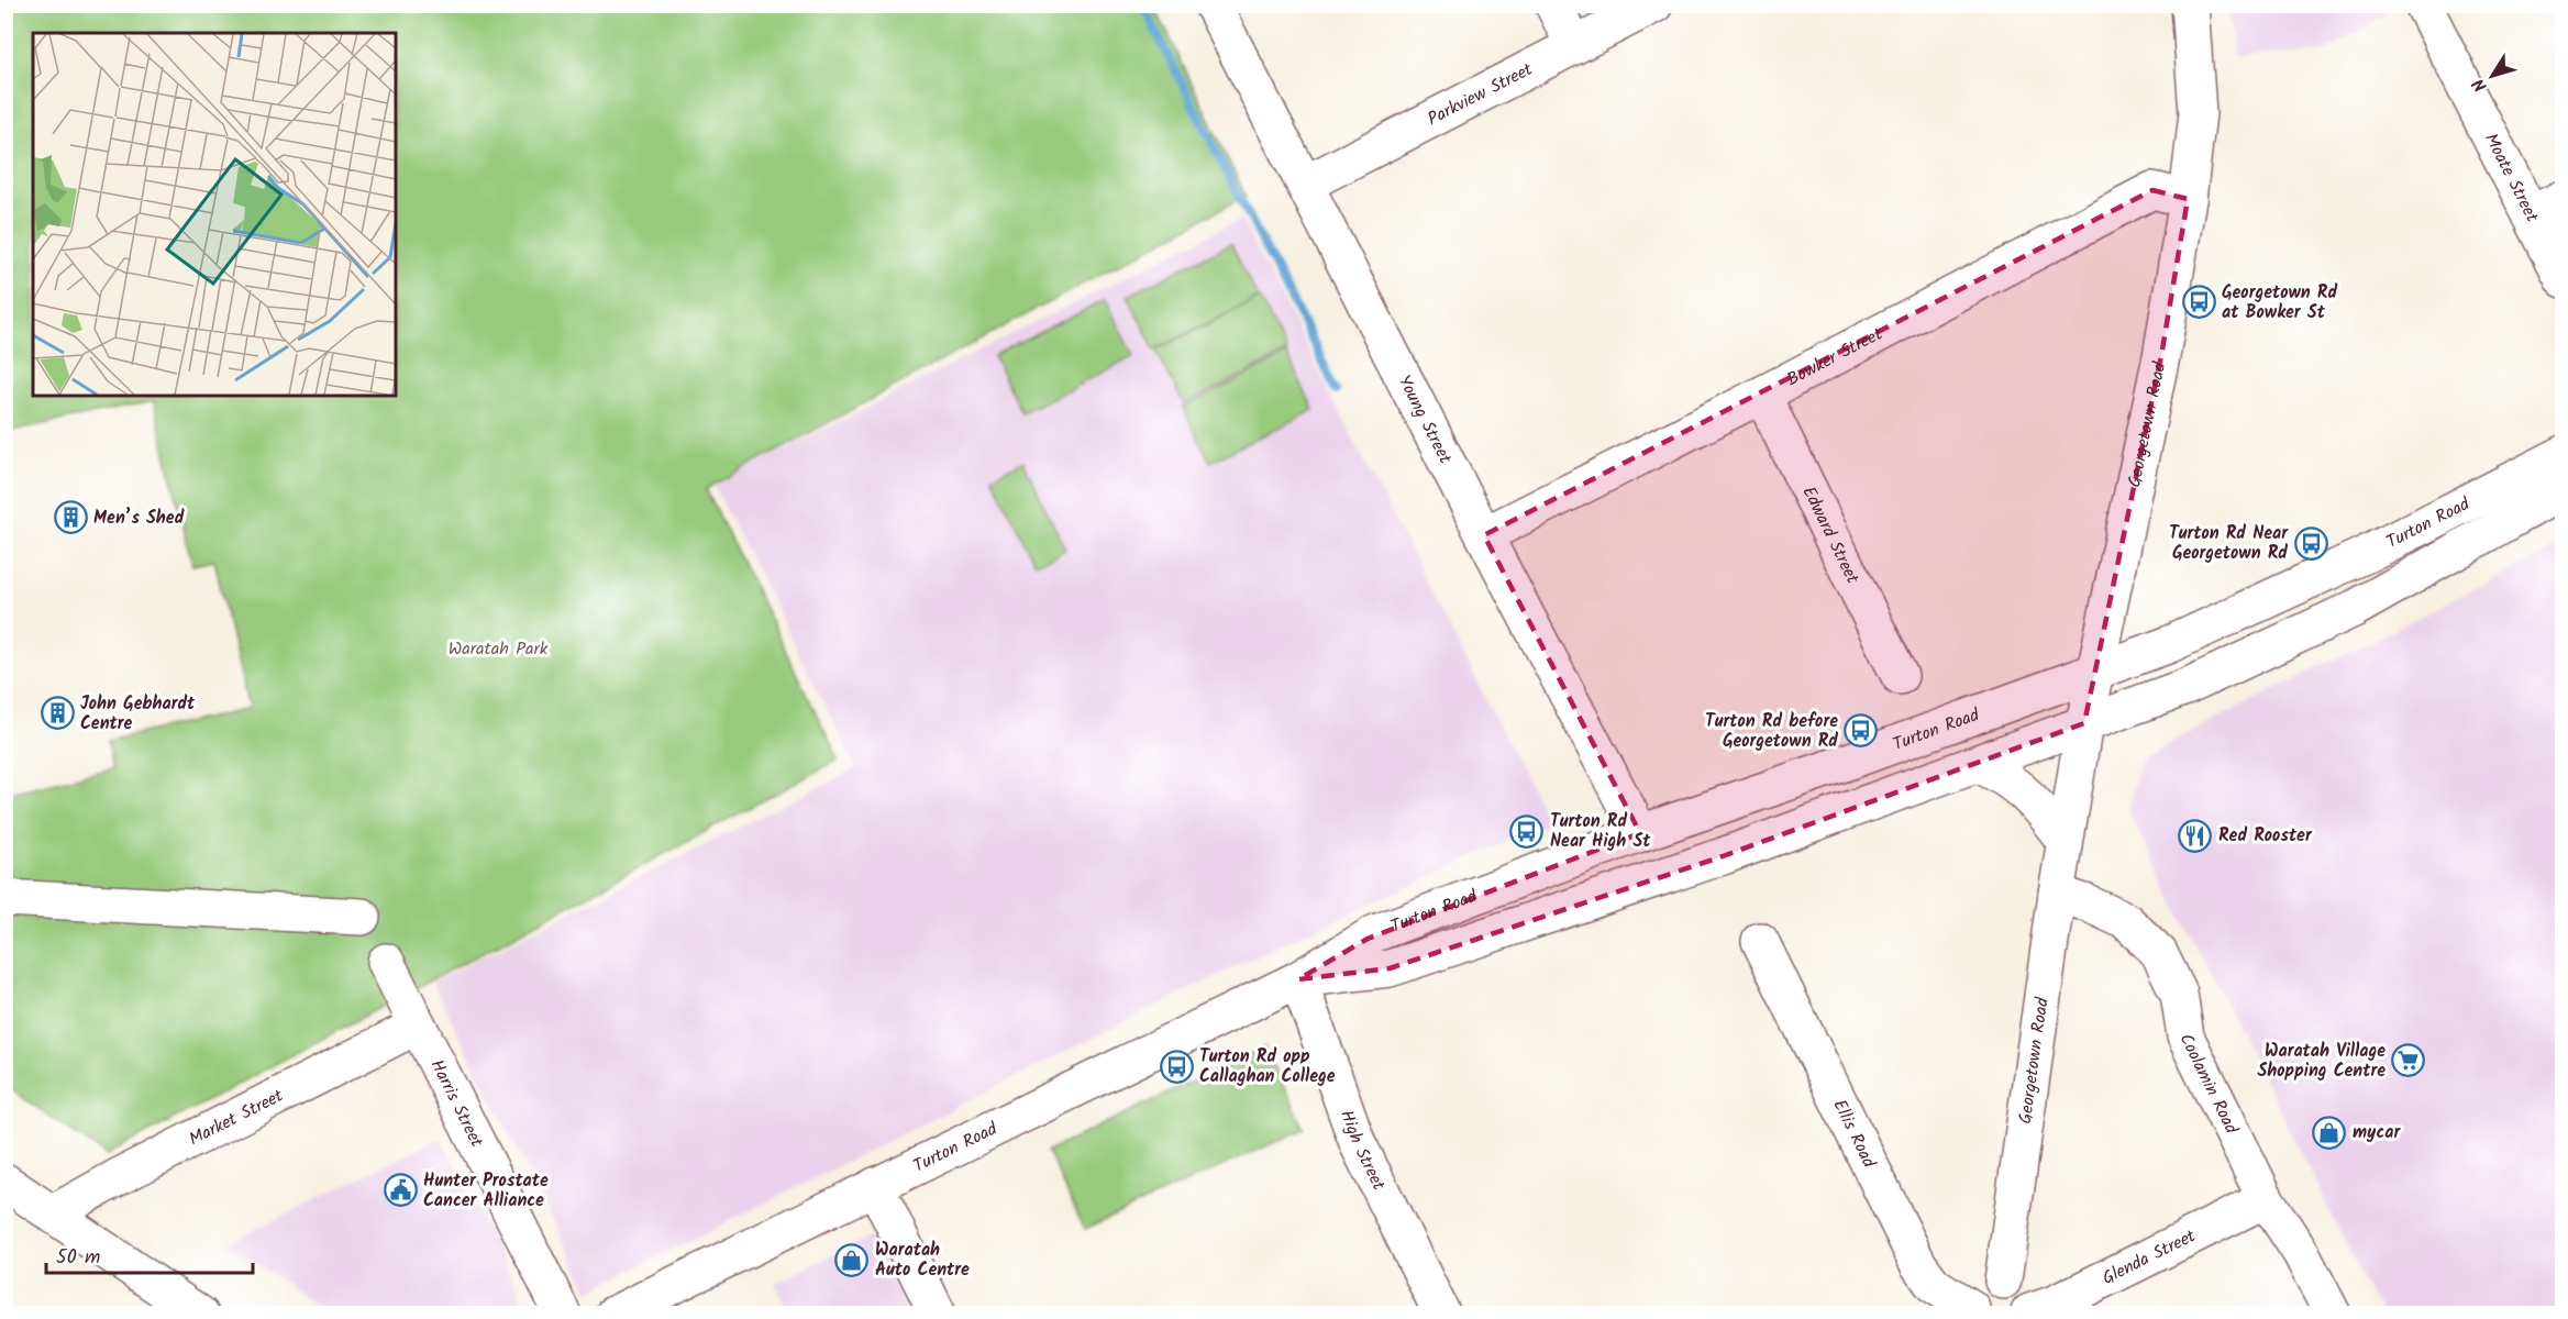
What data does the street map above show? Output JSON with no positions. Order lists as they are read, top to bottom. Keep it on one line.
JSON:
{"streets":{"street":["Parkview Street","Moate Street","Bowker Street","Young Street","Georgetown Road","Turton Road","Edward Street","Coolamin Road","Harris Street","Market Street","Ellis Road","High Street","Glenda Street"]},"crossings":[["Parkview Street","Young Street"],["Bowker Street","Young Street"],["Bowker Street","Georgetown Road"],["Bowker Street","Edward Street"],["Young Street","Turton Road"],["Georgetown Road","Turton Road"],["Georgetown Road","Coolamin Road"],["Turton Road","High Street"],["Coolamin Road","Glenda Street"],["Harris Street","Market Street"]],"parks":["Waratah Park"],"places":{"bus stop":["Georgetown Rd at Bowker St","Turton Rd Near Georgetown Rd","Turton Rd before Georgetown Rd","Turton Rd Near High St","Turton Rd opp Callaghan College"],"building":["Men’s Shed","John Gebhardt Centre"],"restaurant":["Red Rooster"],"supermarket":["Waratah Village Shopping Centre"],"shop":["mycar","Waratah Auto Centre"],"public building":["Hunter Prostate Cancer Alliance"]},"scale_bar":"50 m","north":"bottom left"}
